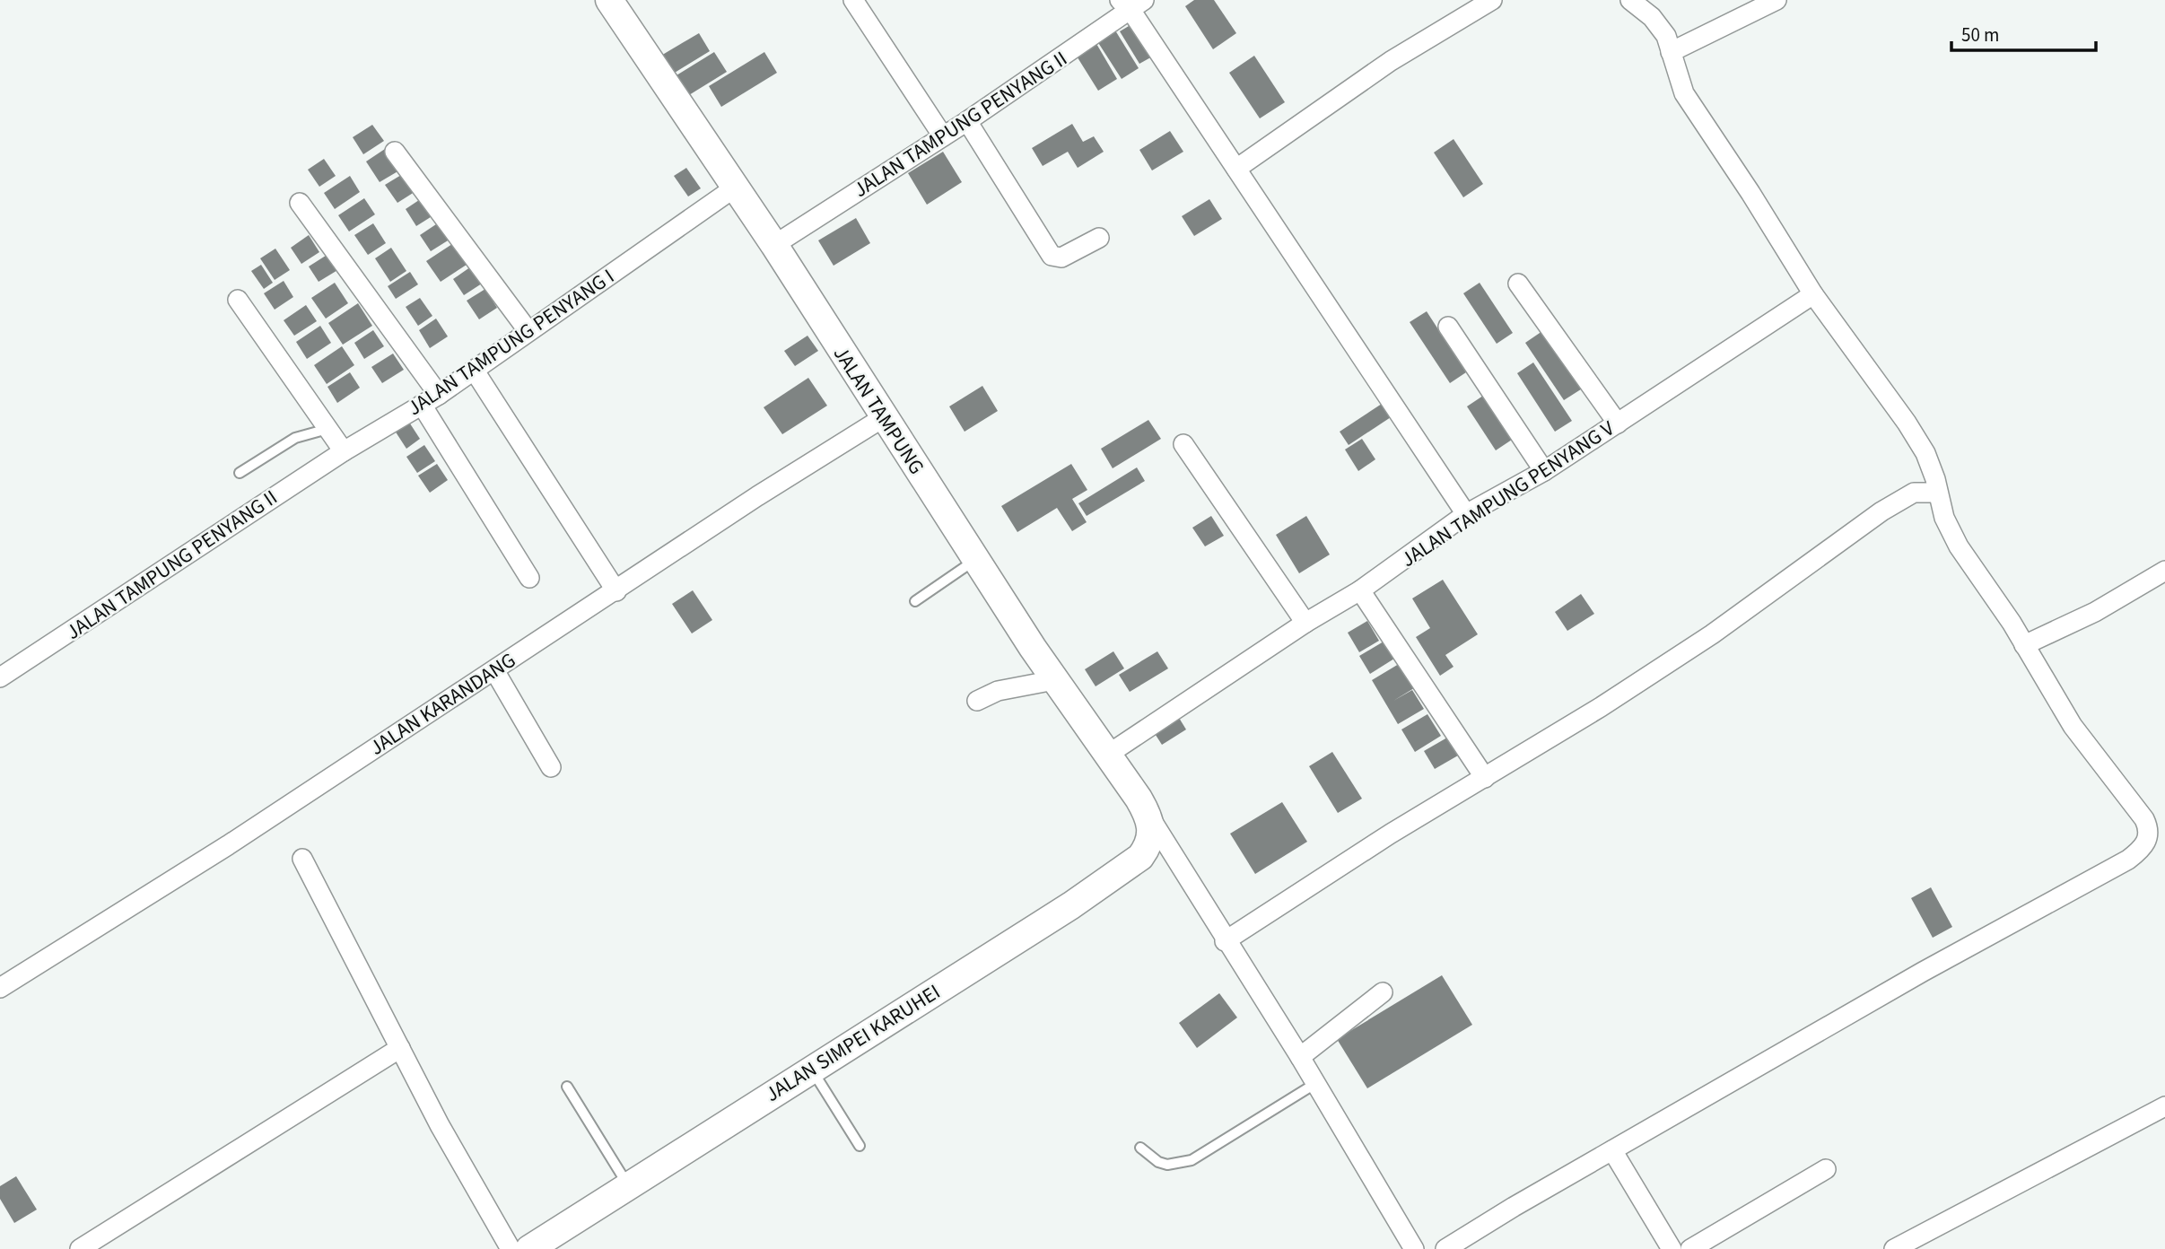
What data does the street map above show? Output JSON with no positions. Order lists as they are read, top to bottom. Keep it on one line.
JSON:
{"streets":{"main road":["JALAN TAMPUNG","JALAN SIMPEI KARUHEI"],"street":["JALAN TAMPUNG PENYANG II","JALAN TAMPUNG PENYANG I","JALAN TAMPUNG PENYANG V","JALAN KARANDANG"]},"crossings":[["JALAN TAMPUNG PENYANG II","JALAN TAMPUNG PENYANG I"],["JALAN TAMPUNG PENYANG II","JALAN TAMPUNG"],["JALAN TAMPUNG PENYANG I","JALAN TAMPUNG"],["JALAN TAMPUNG","JALAN TAMPUNG PENYANG V"],["JALAN TAMPUNG","JALAN KARANDANG"],["JALAN TAMPUNG","JALAN SIMPEI KARUHEI"]],"scale_bar":"50 m"}
